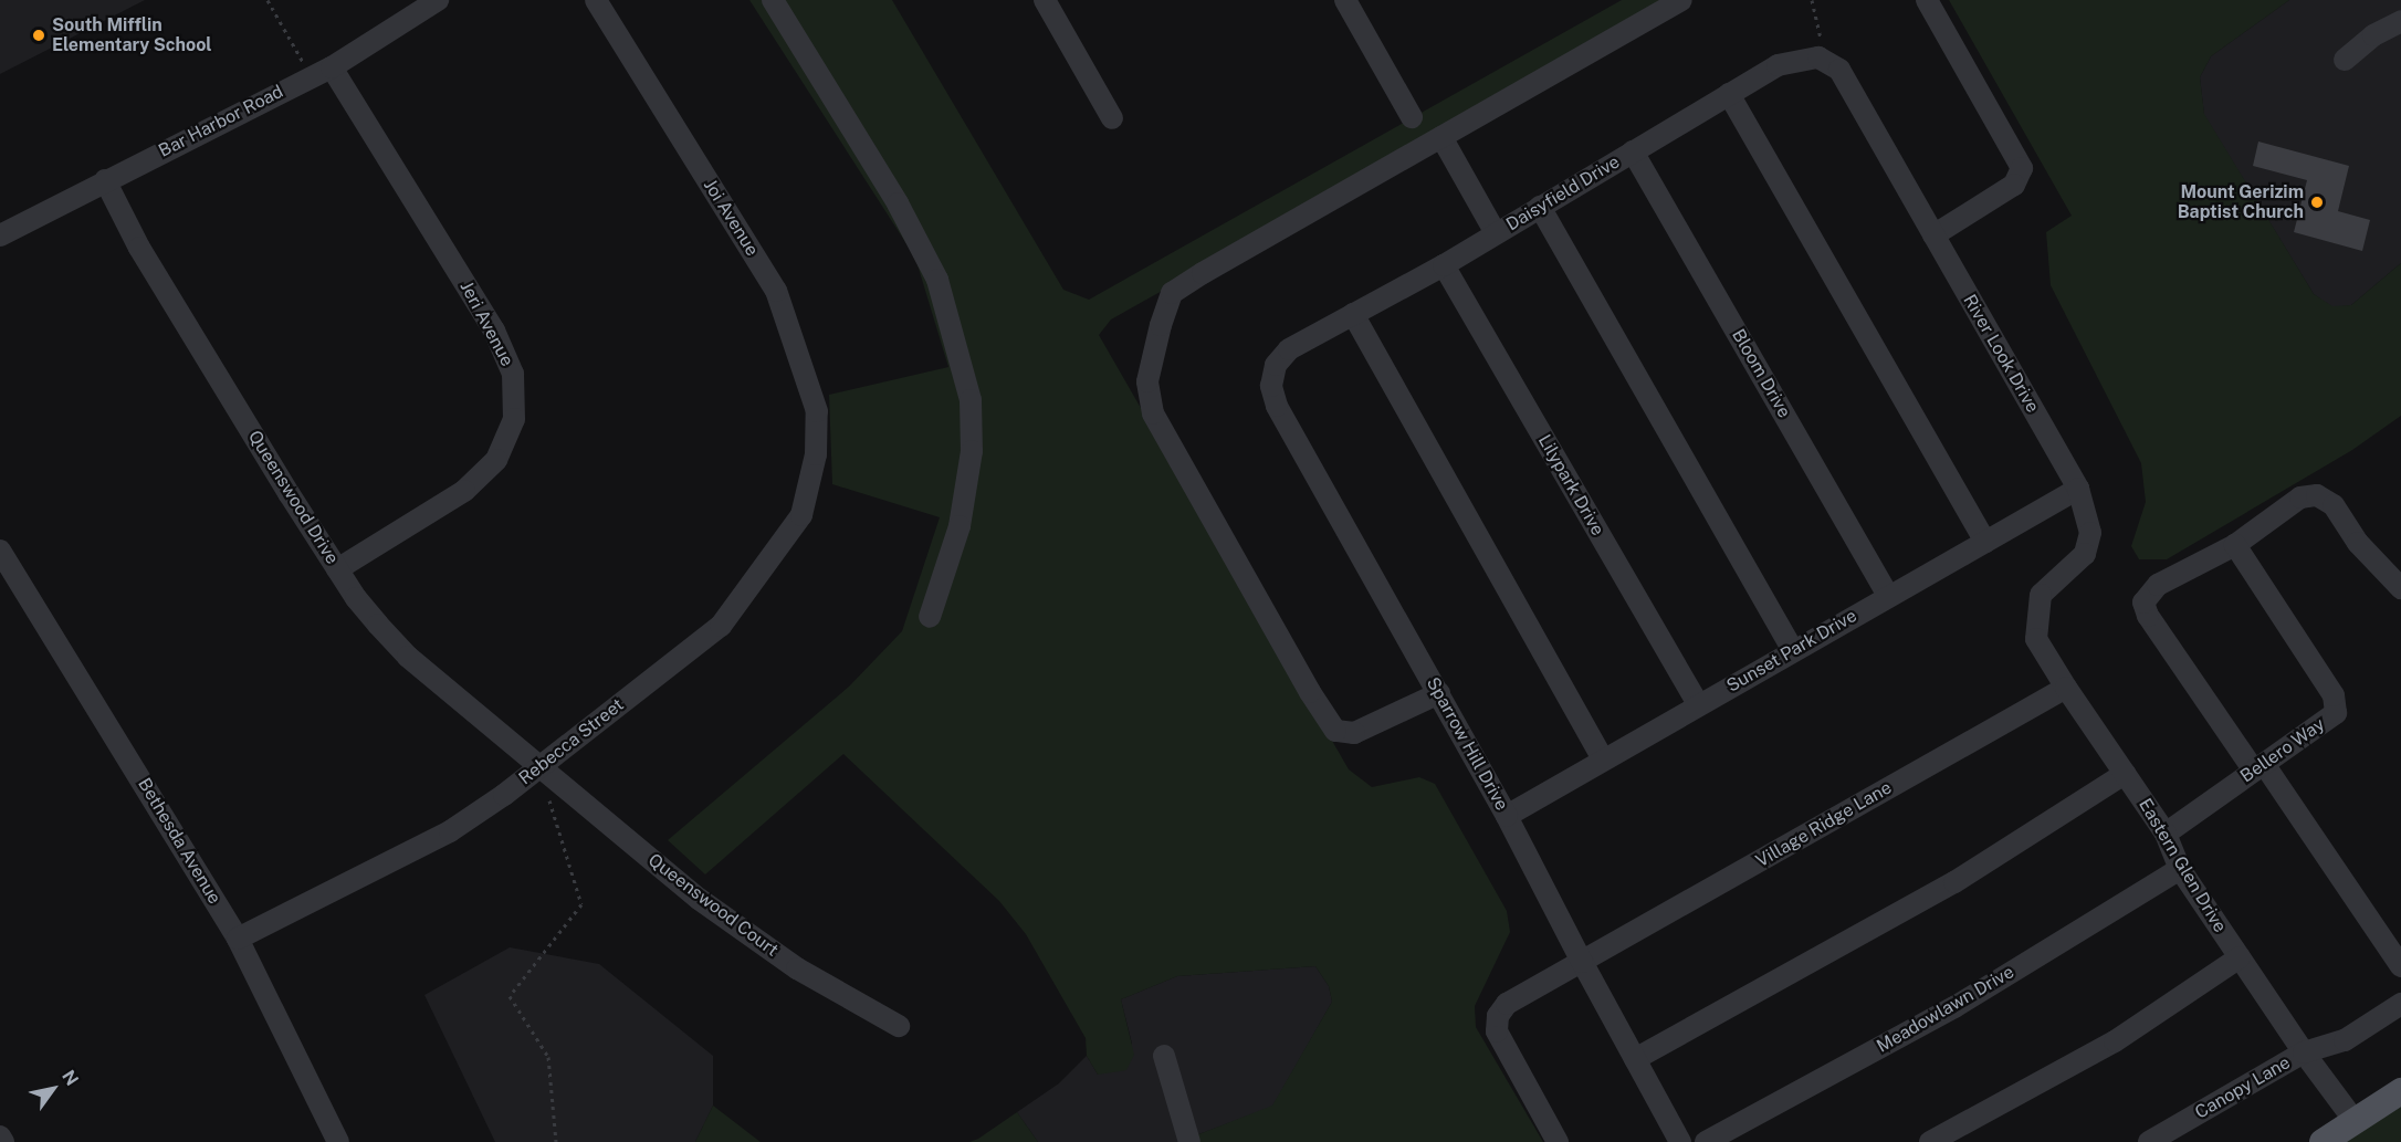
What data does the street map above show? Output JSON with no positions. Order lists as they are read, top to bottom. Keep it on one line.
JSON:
{"streets":{"street":["Bar Harbor Road","Daisyfield Drive","Joi Avenue","Jeri Avenue","River Look Drive","Bloom Drive","Lilypark Drive","Queenswood Drive","Sunset Park Drive","Rebecca Street","Sparrow Hill Drive","Bellero Way","Village Ridge Lane","Bethesda Avenue","Eastern Glen Drive","Queenswood Court","Meadowlawn Drive","Canopy Lane"]},"crossings":[["Bar Harbor Road","Jeri Avenue"],["Bar Harbor Road","Queenswood Drive"],["Daisyfield Drive","River Look Drive"],["Daisyfield Drive","Bloom Drive"],["Daisyfield Drive","Lilypark Drive"],["Daisyfield Drive","Sparrow Hill Drive"],["Joi Avenue","Rebecca Street"],["Jeri Avenue","Queenswood Drive"],["River Look Drive","Sunset Park Drive"],["River Look Drive","Eastern Glen Drive"],["Bloom Drive","Sunset Park Drive"],["Lilypark Drive","Sunset Park Drive"],["Queenswood Drive","Rebecca Street"],["Queenswood Drive","Queenswood Court"],["Sunset Park Drive","Sparrow Hill Drive"],["Rebecca Street","Bethesda Avenue"],["Rebecca Street","Queenswood Court"],["Sparrow Hill Drive","Village Ridge Lane"],["Bellero Way","Eastern Glen Drive"],["Village Ridge Lane","Eastern Glen Drive"],["Eastern Glen Drive","Meadowlawn Drive"],["Eastern Glen Drive","Canopy Lane"]],"places":["South Mifflin Elementary School","Mount Gerizim Baptist Church"],"north":"top right"}
